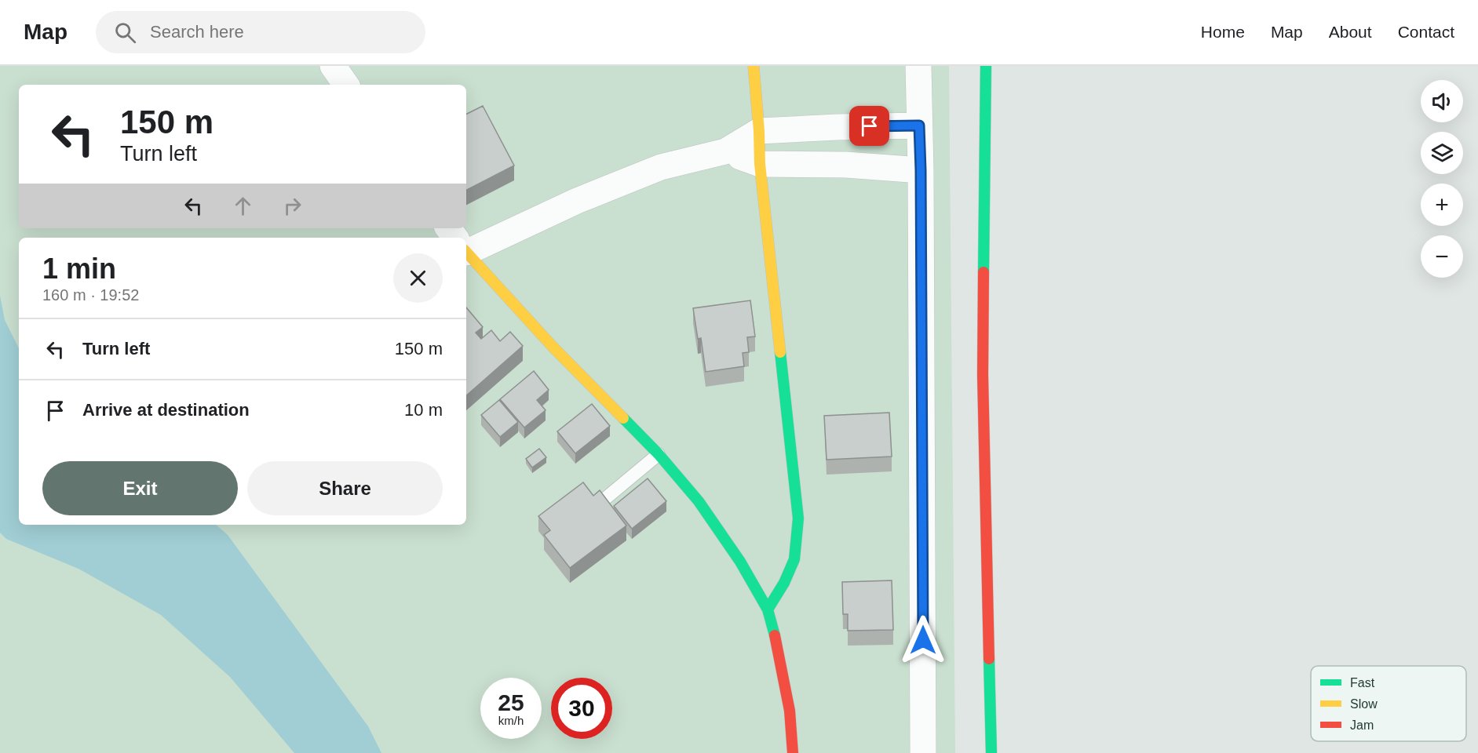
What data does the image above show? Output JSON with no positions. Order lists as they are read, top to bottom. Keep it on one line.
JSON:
{"legend":["Fast","Slow","Jam"],"page":{"header":"Map","search":"Search here","nav":["Home","Map","About","Contact"],"map_buttons":["+","−"],"turn":["150 m","Turn left"],"heading":["1 min","160 m · 19:52"],"list":[{"name":"Turn left","value":"150 m"},{"name":"Arrive at destination","value":"10 m"}],"buttons":["Exit","Share"],"speed":"25 km/h","limit":"30"}}
